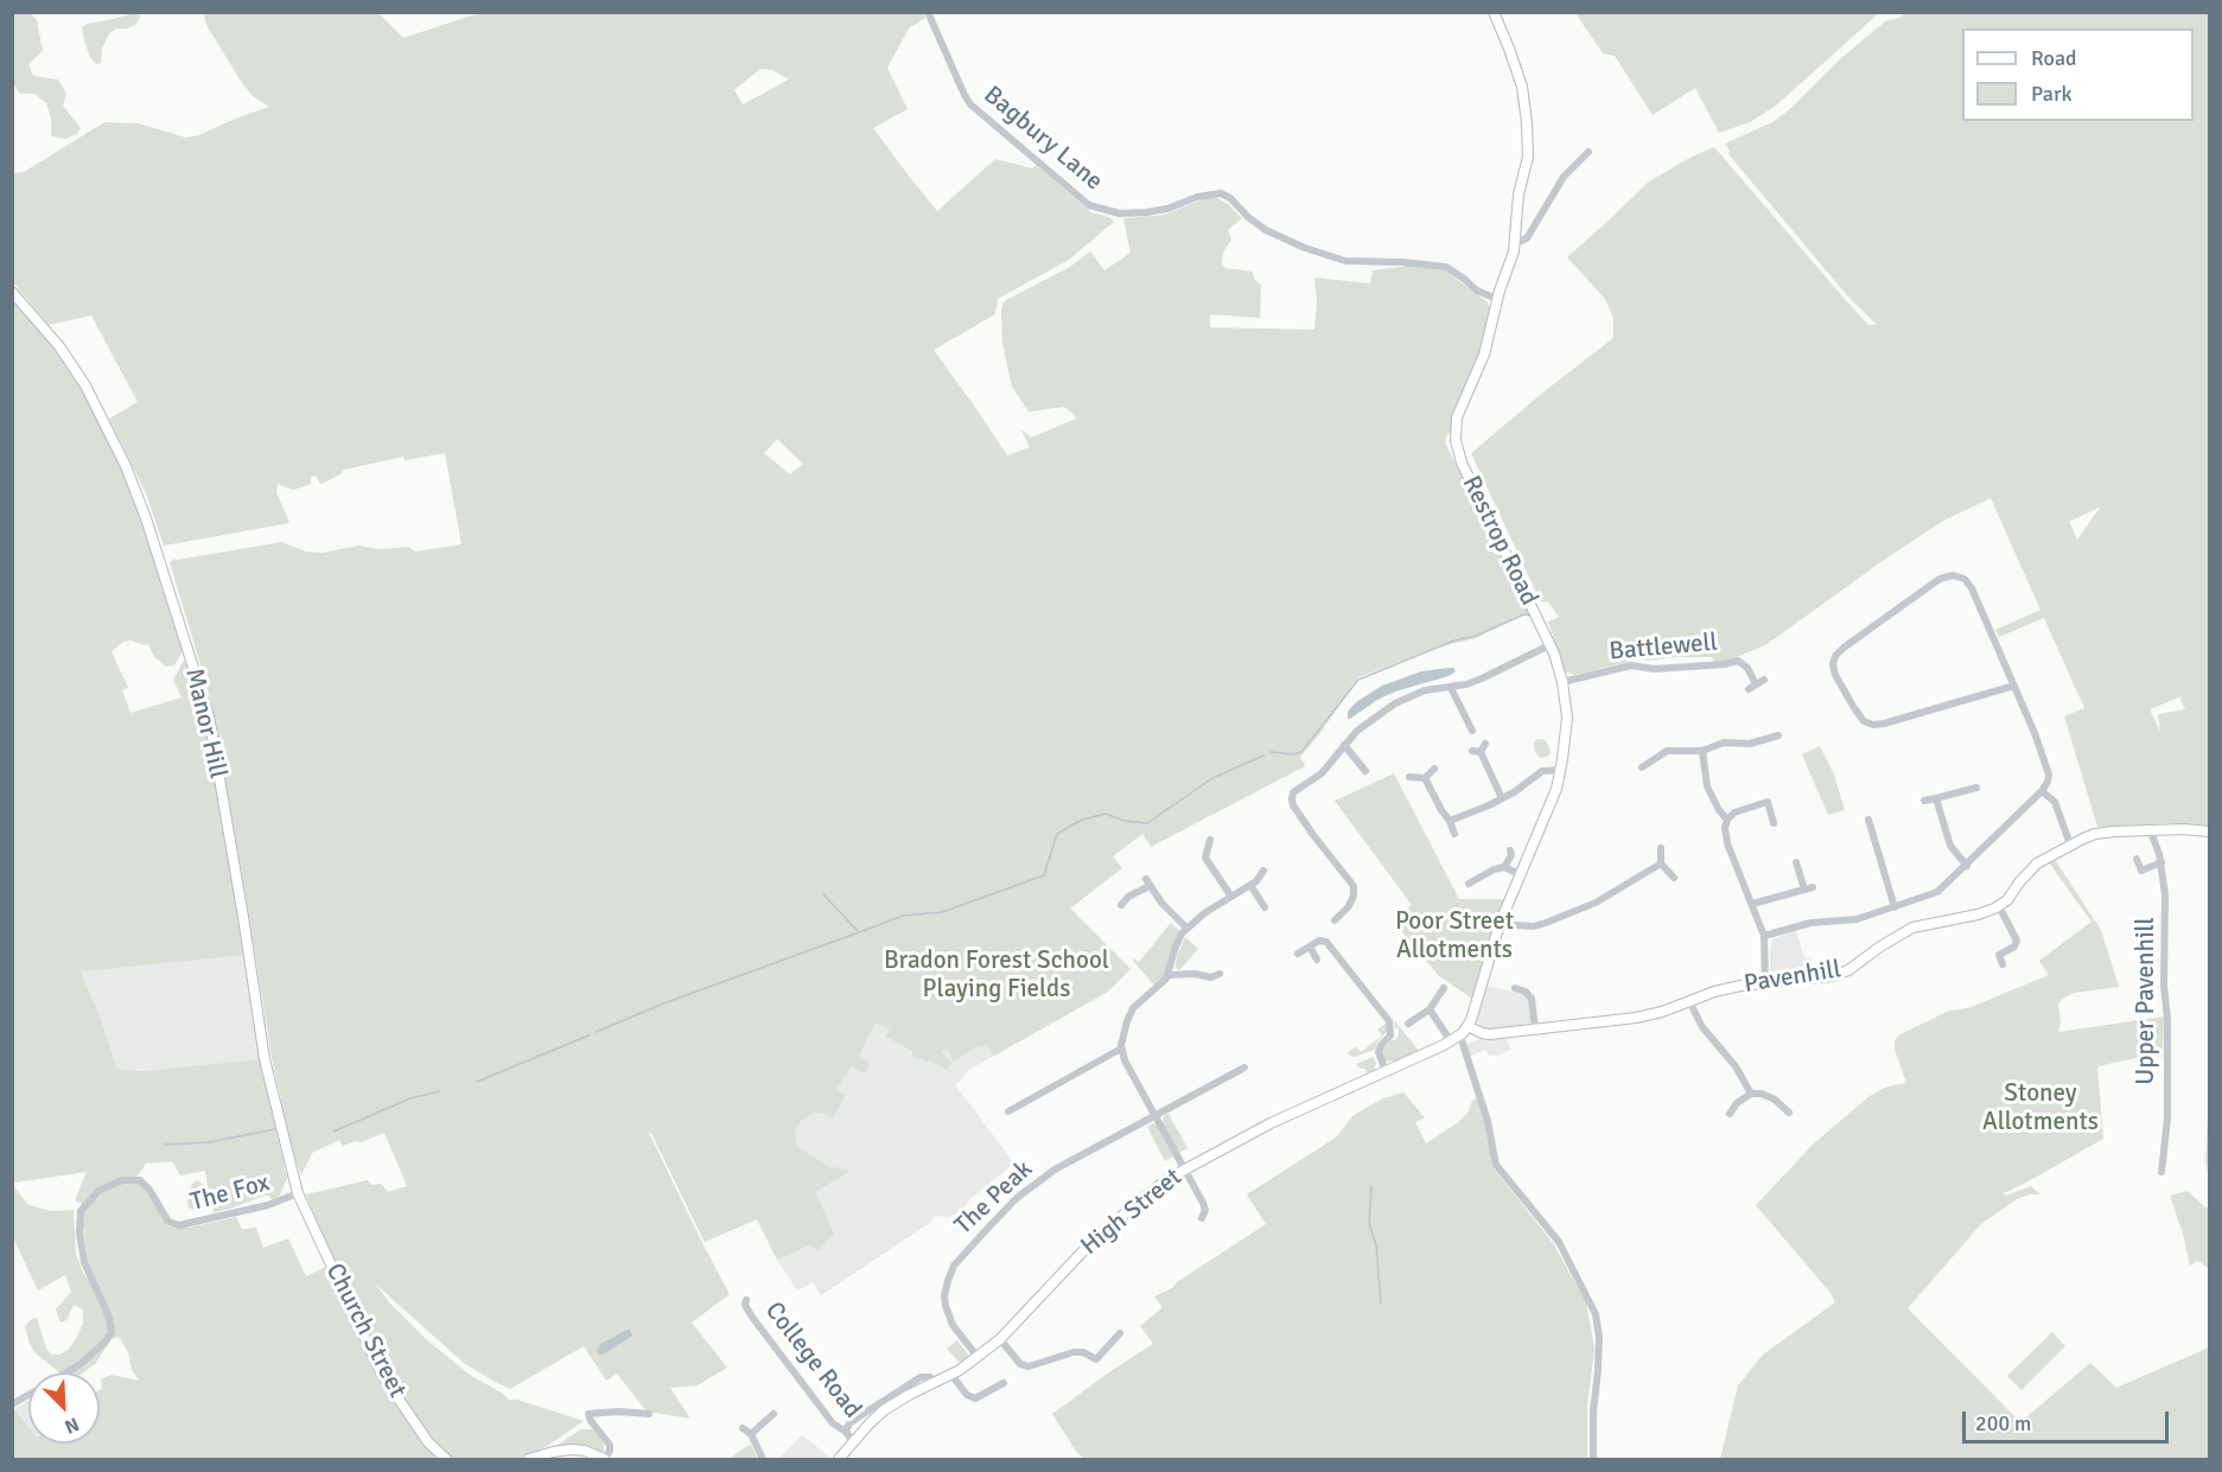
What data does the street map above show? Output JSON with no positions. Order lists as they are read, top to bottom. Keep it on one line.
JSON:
{"streets":{"street":["Bagbury Lane","Restrop Road","Battlewell","Manor Hill","Pavenhill","Upper Pavenhill","The Fox","The Peak","High Street","Church Street","College Road"]},"crossings":[["Bagbury Lane","Restrop Road"],["Restrop Road","Battlewell"],["Restrop Road","Pavenhill"],["Restrop Road","High Street"],["Manor Hill","The Fox"],["Manor Hill","Church Street"],["Pavenhill","Upper Pavenhill"],["Pavenhill","High Street"],["The Fox","Church Street"],["The Peak","High Street"],["High Street","College Road"]],"parks":["Poor Street Allotments","Bradon Forest School Playing Fields","Stoney Allotments"],"legend":["Road","Park"],"scale_bar":"200 m","north":"bottom right"}
